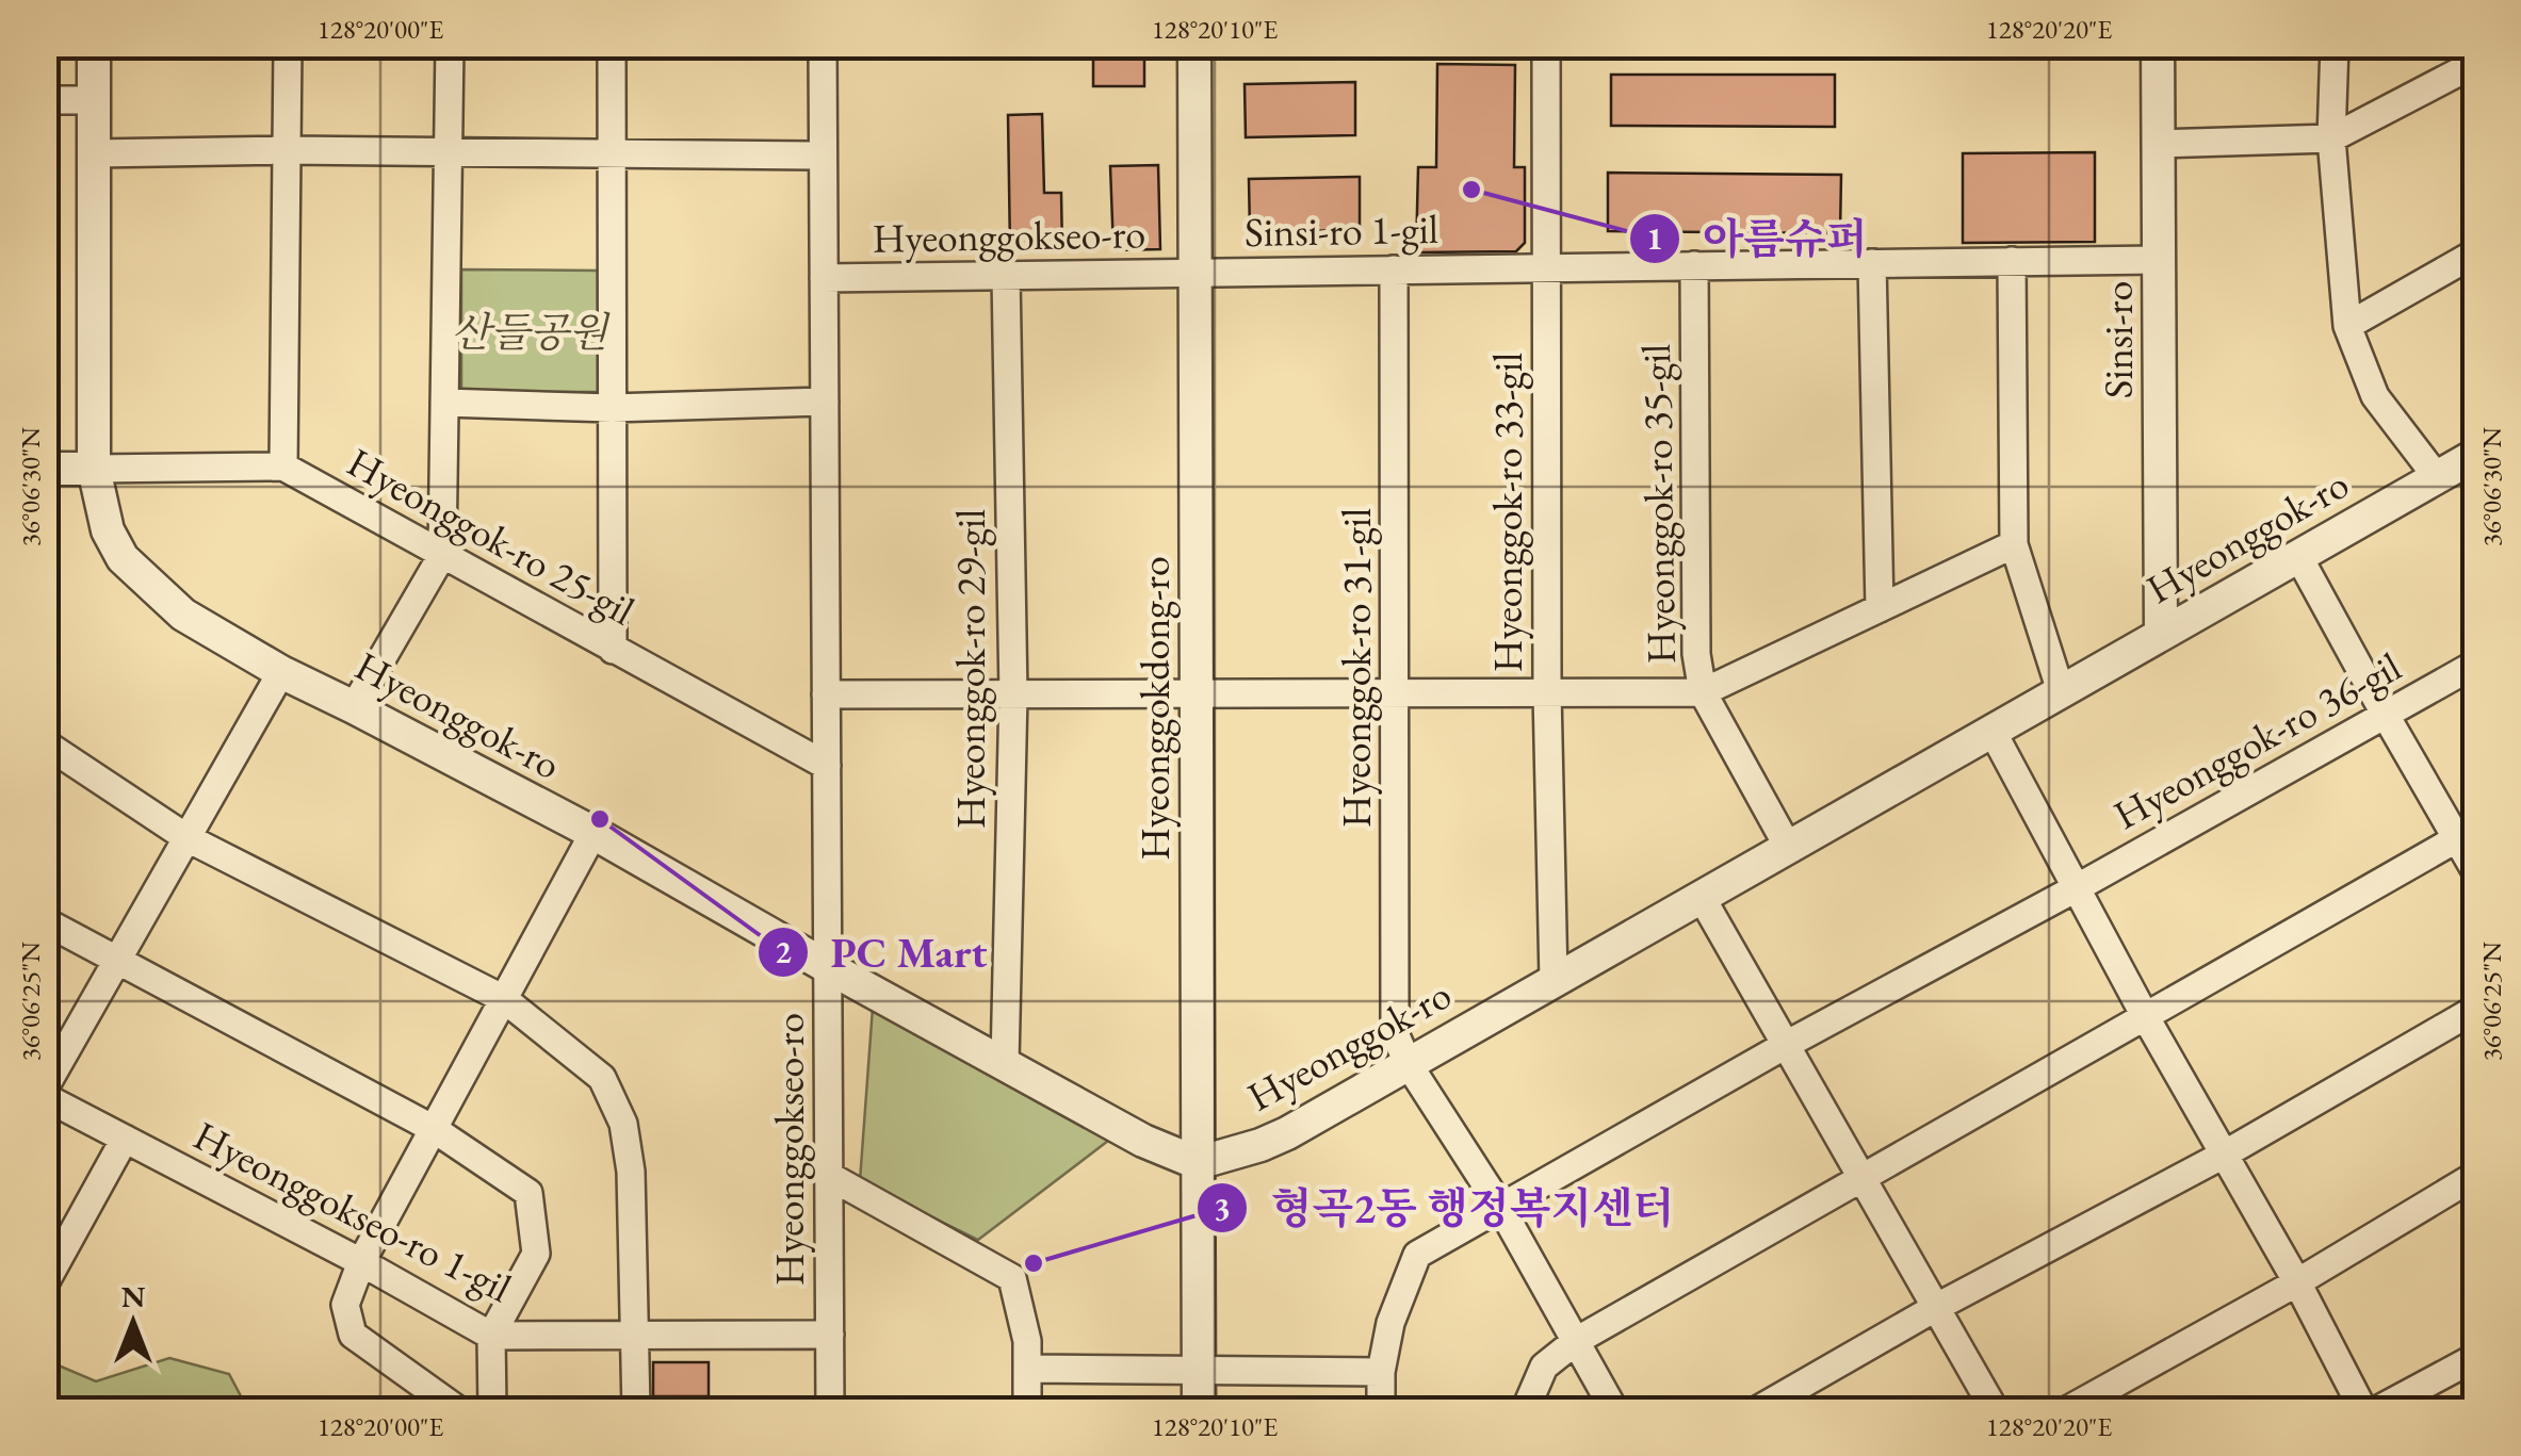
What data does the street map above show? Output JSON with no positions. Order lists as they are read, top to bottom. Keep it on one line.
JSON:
{"streets":{"street":["Sinsi-ro 1-gil","Hyeonggokseo-ro","Sinsi-ro","Hyeonggok-ro 35-gil","Hyeonggok-ro 33-gil","Hyeonggok-ro 25-gil","Hyeonggok-ro","Hyeonggok-ro 31-gil","Hyeonggok-ro 29-gil","Hyeonggokdong-ro","Hyeonggok-ro 36-gil","Hyeonggokseo-ro 1-gil"]},"crossings":[["Sinsi-ro 1-gil","Hyeonggokseo-ro"],["Sinsi-ro 1-gil","Sinsi-ro"],["Sinsi-ro 1-gil","Hyeonggok-ro 35-gil"],["Sinsi-ro 1-gil","Hyeonggok-ro 33-gil"],["Sinsi-ro 1-gil","Hyeonggok-ro 31-gil"],["Sinsi-ro 1-gil","Hyeonggokdong-ro"],["Hyeonggokseo-ro","Hyeonggok-ro 25-gil"],["Hyeonggokseo-ro","Hyeonggok-ro"],["Hyeonggokseo-ro","Hyeonggok-ro 29-gil"],["Hyeonggokseo-ro","Hyeonggokdong-ro"],["Hyeonggokseo-ro","Hyeonggokseo-ro 1-gil"],["Sinsi-ro","Hyeonggok-ro"],["Hyeonggok-ro 35-gil","Hyeonggok-ro"],["Hyeonggok-ro 33-gil","Hyeonggok-ro"],["Hyeonggok-ro 25-gil","Hyeonggok-ro"],["Hyeonggok-ro","Hyeonggok-ro 31-gil"],["Hyeonggok-ro","Hyeonggok-ro 29-gil"],["Hyeonggok-ro","Hyeonggokdong-ro"],["Hyeonggok-ro 31-gil","Hyeonggok-ro 36-gil"]],"parks":["산들공원"],"places":["아름슈퍼","PC Mart","형곡2동 행정복지센터"],"north":"top","coordinates":["128°20'00\"E","128°20'10\"E","128°20'20\"E","36°06'30\"N","36°06'25\"N"]}
